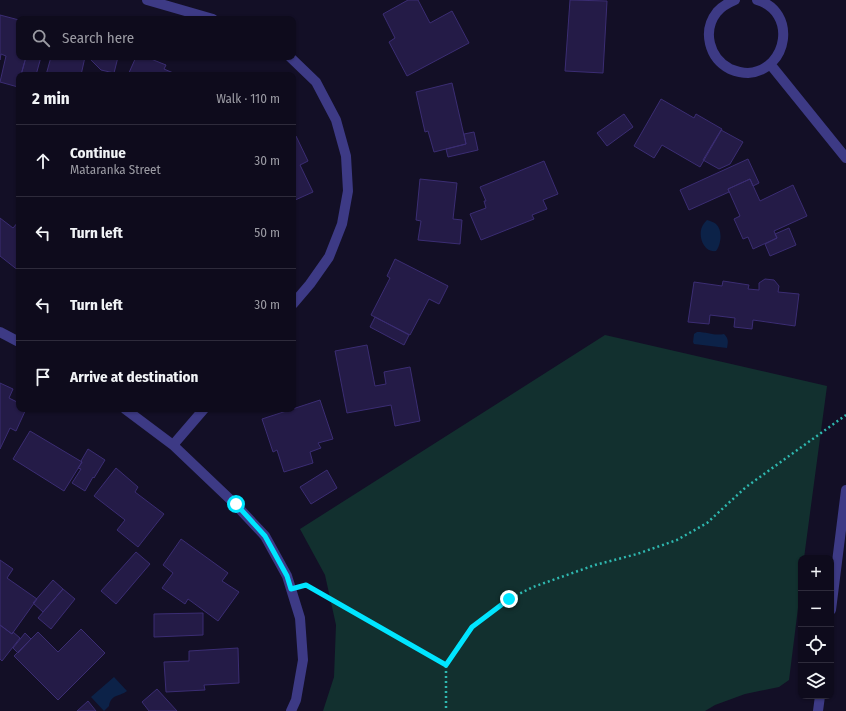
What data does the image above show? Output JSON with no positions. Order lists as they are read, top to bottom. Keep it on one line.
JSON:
{"page":{"search":"Search here","heading":["2 min","Walk · 110 m"],"list":[["Continue","Mataranka Street","30 m"],["Turn left","50 m"],["Turn left","30 m"],"Arrive at destination"],"map_buttons":["+","−"]}}
